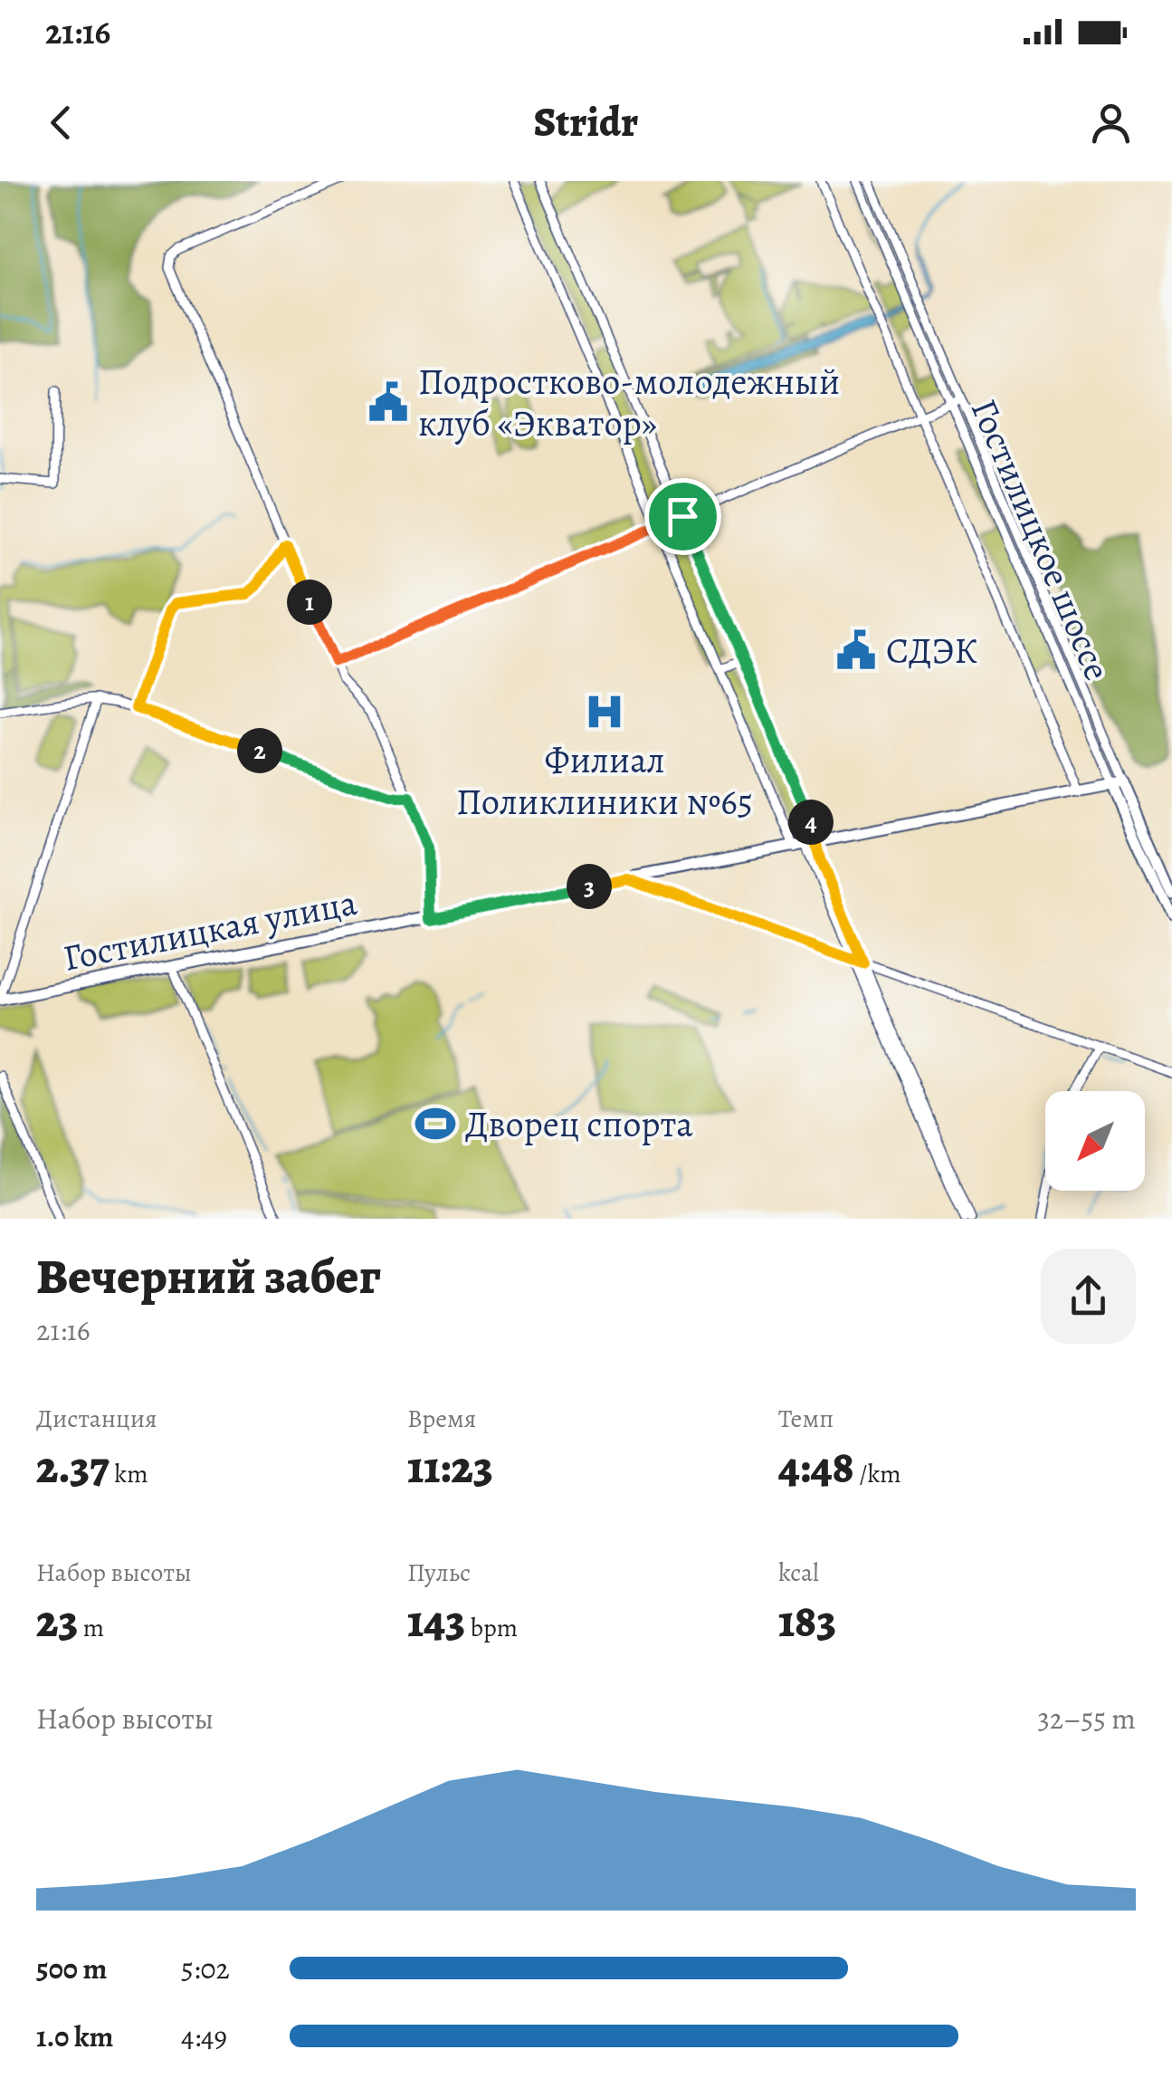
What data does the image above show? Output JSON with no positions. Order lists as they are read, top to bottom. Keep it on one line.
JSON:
{"streets":{"main road":["Гостилицкое шоссе","Гостилицкая улица"]},"crossings":[["Гостилицкое шоссе","Гостилицкая улица"]],"places":{"public building":["Подростково-молодежный клуб «Экватор»","СДЭК"],"hospital":["Филиал Поликлиники №65"],"sports":["Дворец спорта"]},"north":"bottom left","page":{"status":"21:16","header":"Stridr","pins":["1","2","4","3"],"heading":["Вечерний забег","21:16"],"stats":[["Дистанция","2.37 km"],["Время","11:23"],["Темп","4:48 /km"],["Набор высоты","23 m"],["Пульс","143 bpm"],["kcal","183"]],"chart":["Набор высоты","32–55 m"],"list":[{"name":"500 m","note":"5:02"},{"name":"1.0 km","note":"4:49"}]}}
